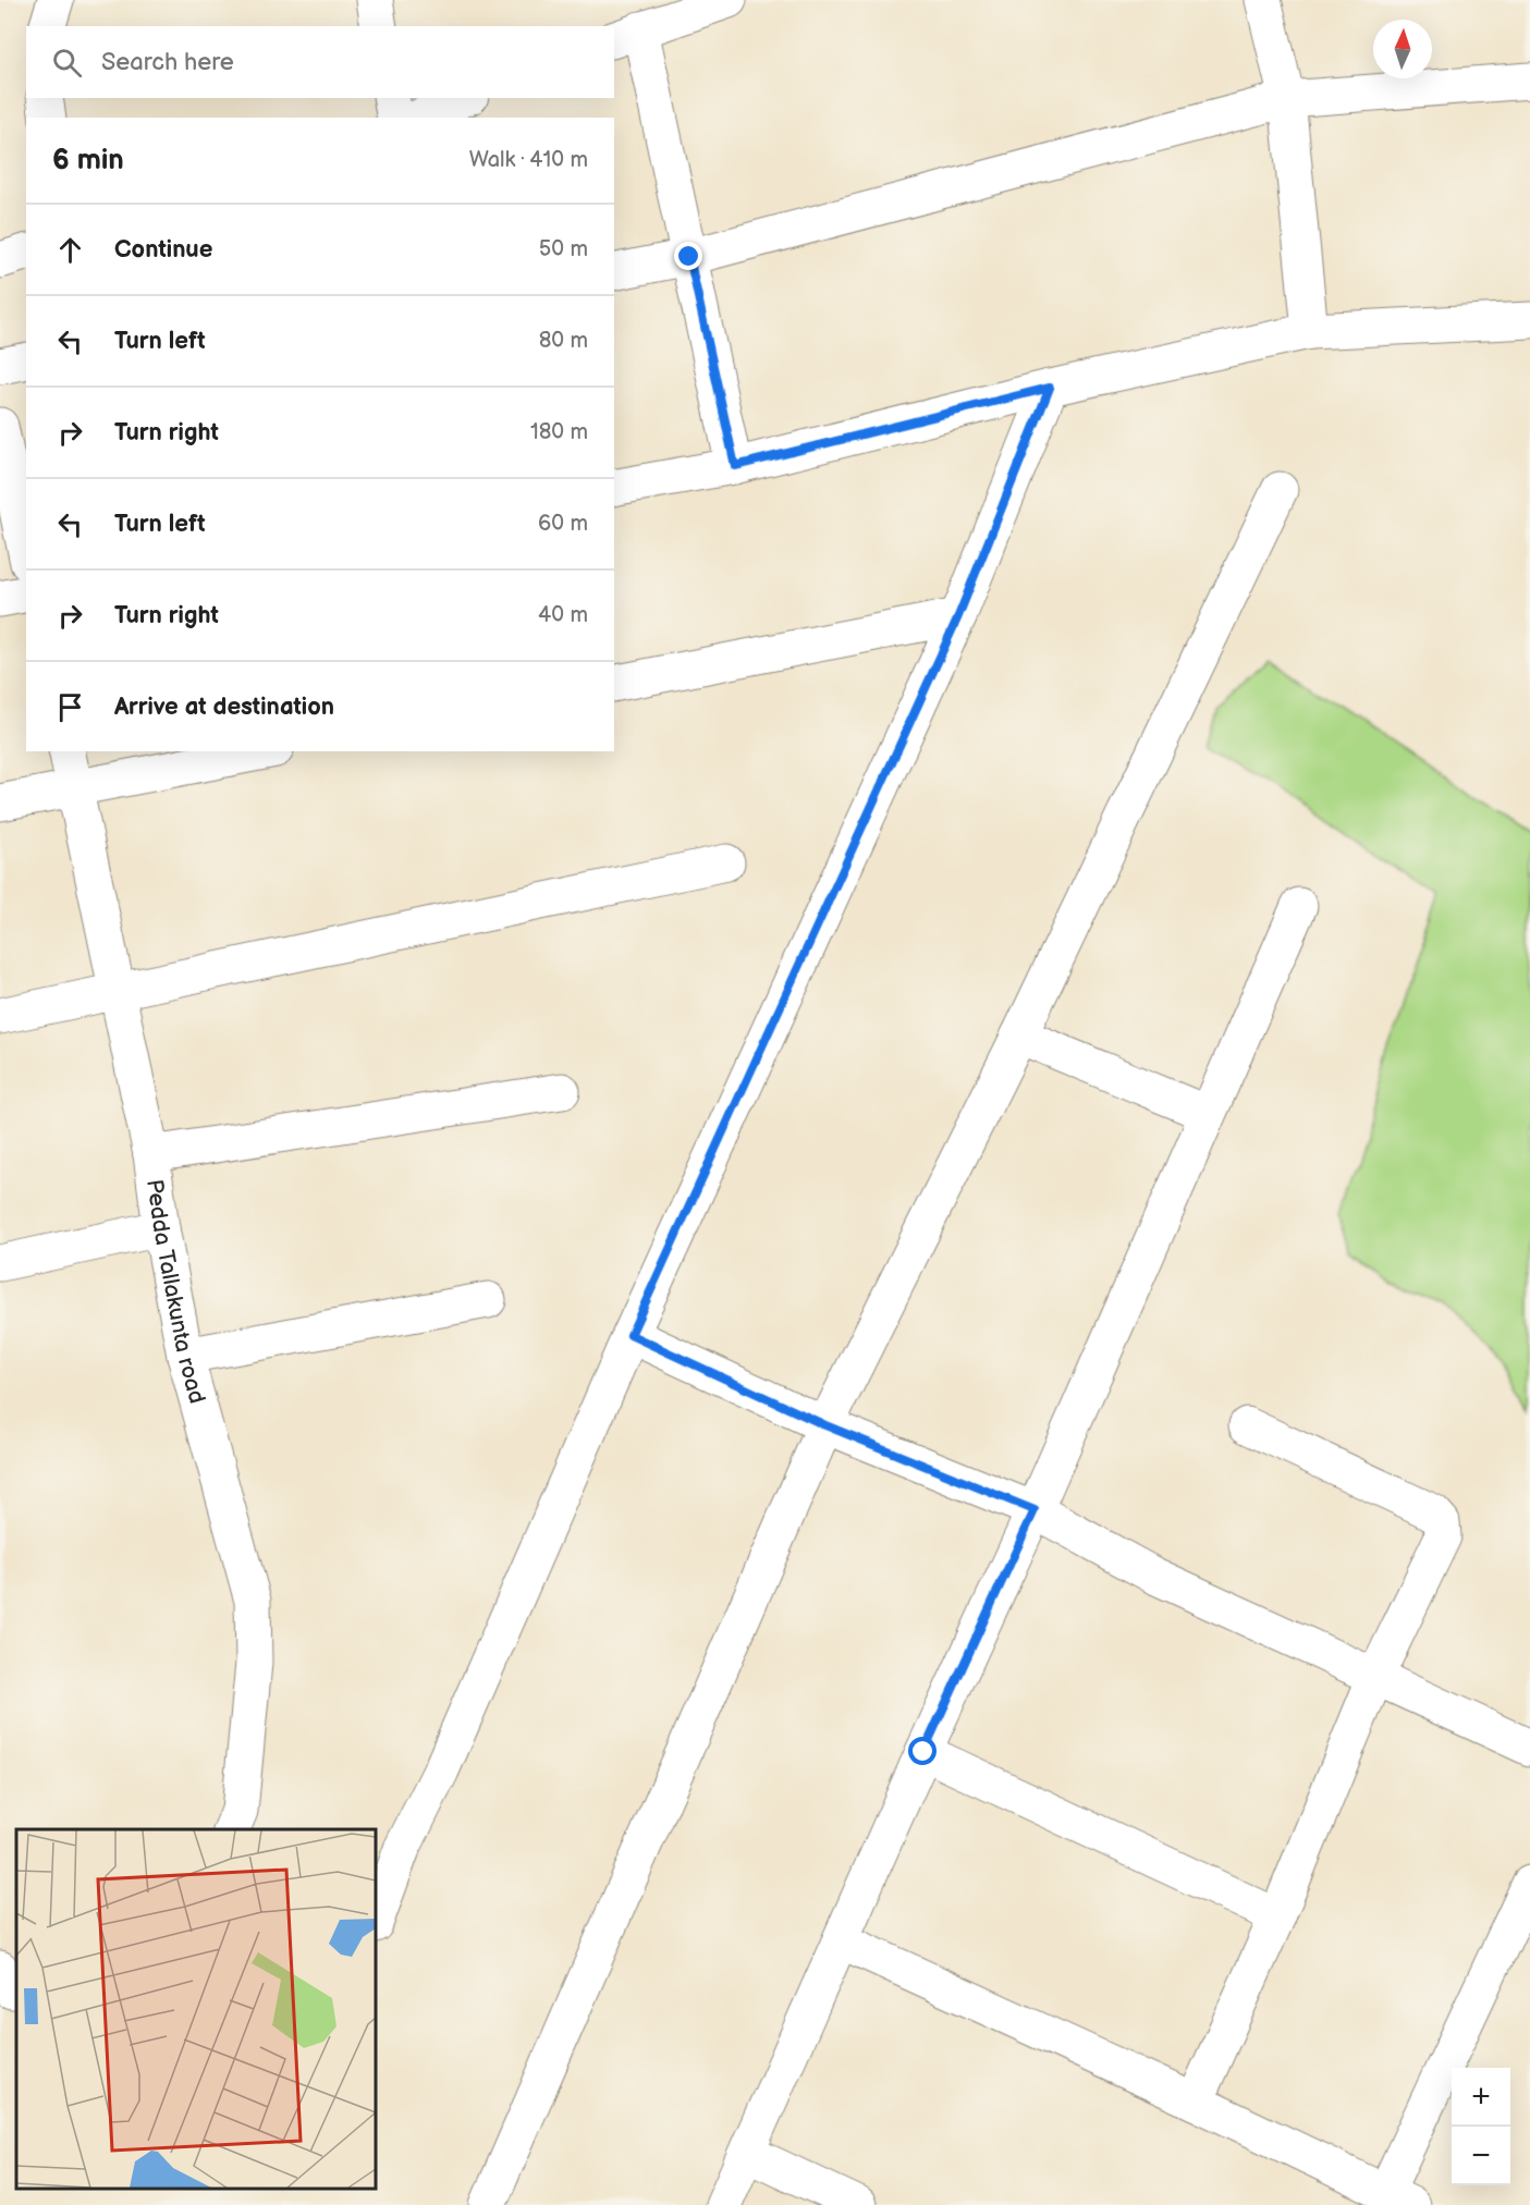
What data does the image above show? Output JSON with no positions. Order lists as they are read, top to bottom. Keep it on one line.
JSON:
{"streets":{"street":["Pedda Tallakunta road"]},"north":"top","page":{"search":"Search here","heading":["6 min","Walk · 410 m"],"list":[["Continue","50 m"],["Turn left","80 m"],["Turn right","180 m"],["Turn left","60 m"],["Turn right","40 m"],"Arrive at destination"],"map_buttons":["+","−"]}}
